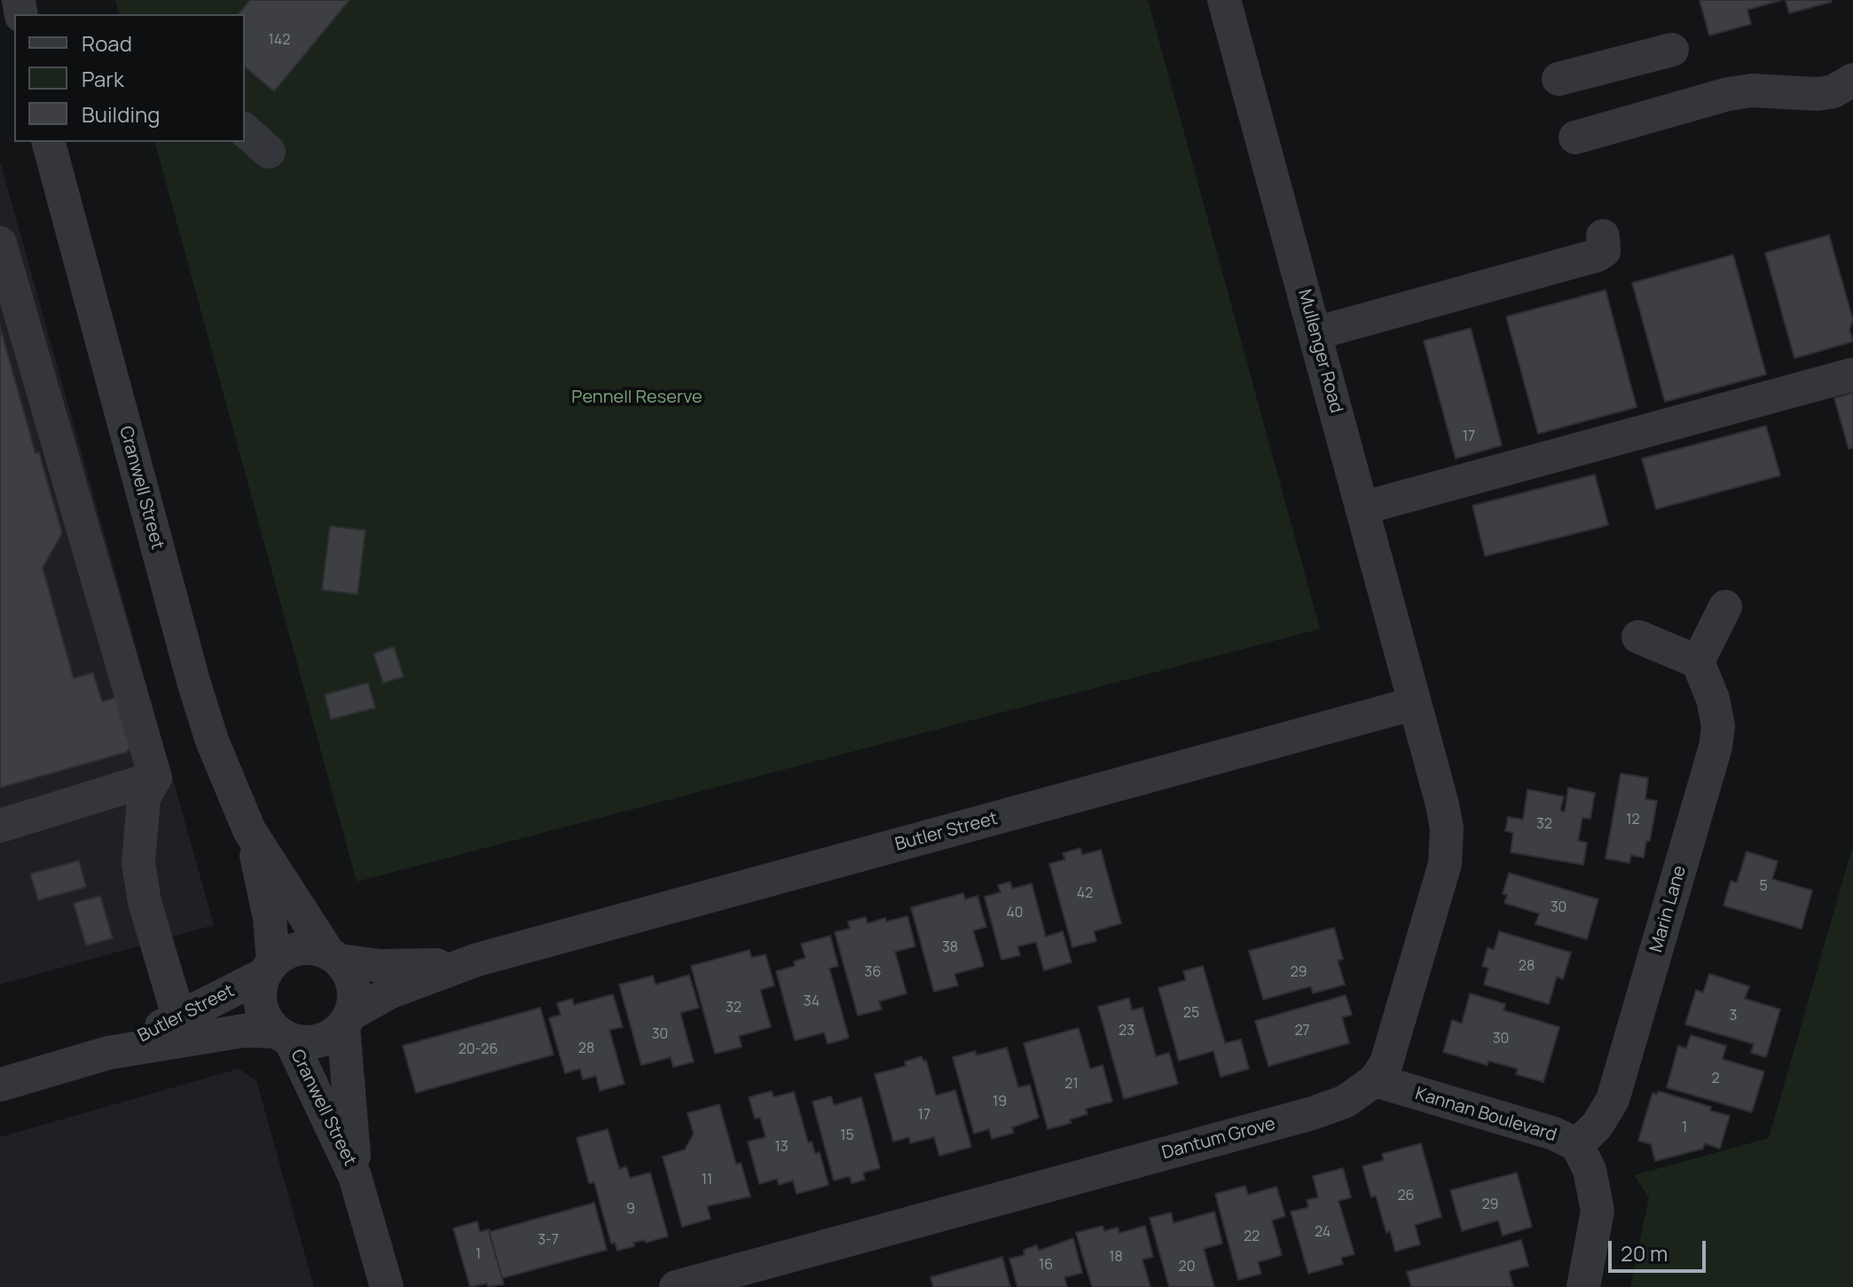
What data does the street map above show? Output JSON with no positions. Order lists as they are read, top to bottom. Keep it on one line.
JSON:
{"streets":{"street":["Mullenger Road","Cranwell Street","Butler Street","Marin Lane","Kannan Boulevard","Dantum Grove"]},"crossings":[["Mullenger Road","Butler Street"],["Mullenger Road","Dantum Grove"],["Cranwell Street","Butler Street"],["Butler Street","Dantum Grove"],["Marin Lane","Kannan Boulevard"],["Kannan Boulevard","Dantum Grove"]],"parks":["Pennell Reserve"],"house_numbers":["142","17","12","32","5","42","30","40","38","28","36","29","34","32","25","3","23","27","30","30","28","20-26","2","21","19","17","1","15","13","11","26","29","9","24","22","3-7","1","18","16","20"],"legend":["Road","Park","Building"],"scale_bar":"20 m"}
